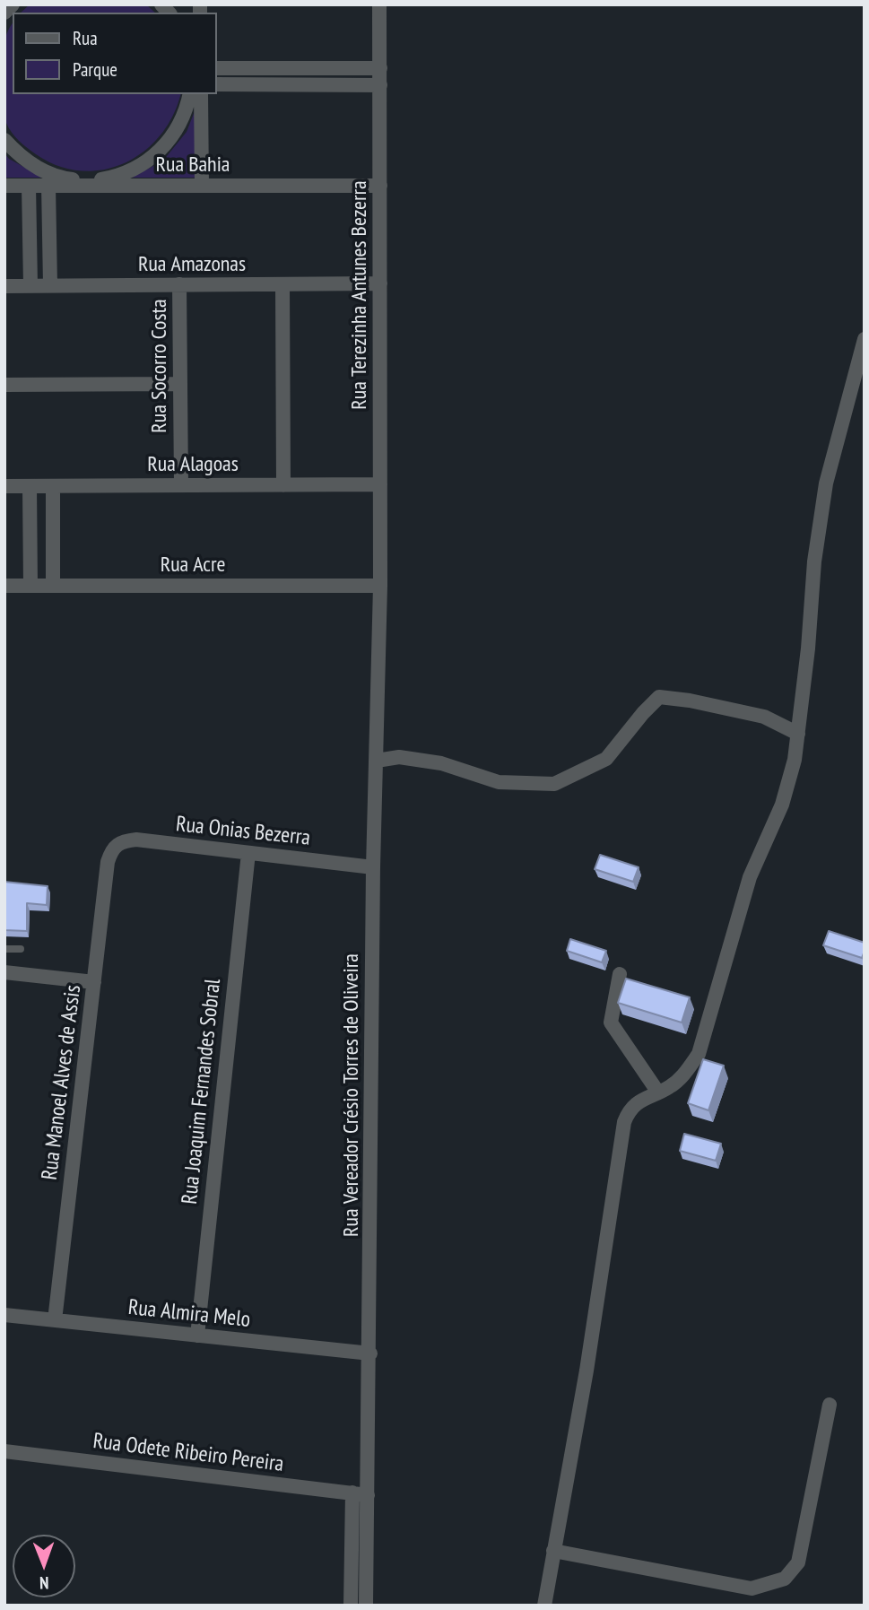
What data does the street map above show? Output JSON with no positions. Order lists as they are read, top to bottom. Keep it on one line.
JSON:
{"streets":{"street":["Rua Bahia","Rua Amazonas","Rua Terezinha Antunes Bezerra","Rua Socorro Costa","Rua Alagoas","Rua Acre","Rua Onias Bezerra","Rua Manoel Alves de Assis","Rua Joaquim Fernandes Sobral","Rua Vereador Crésio Torres de Oliveira","Rua Almira Melo","Rua Odete Ribeiro Pereira"]},"crossings":[["Rua Bahia","Rua Terezinha Antunes Bezerra"],["Rua Amazonas","Rua Terezinha Antunes Bezerra"],["Rua Amazonas","Rua Socorro Costa"],["Rua Terezinha Antunes Bezerra","Rua Alagoas"],["Rua Terezinha Antunes Bezerra","Rua Acre"],["Rua Terezinha Antunes Bezerra","Rua Vereador Crésio Torres de Oliveira"],["Rua Socorro Costa","Rua Alagoas"],["Rua Acre","Rua Vereador Crésio Torres de Oliveira"],["Rua Onias Bezerra","Rua Manoel Alves de Assis"],["Rua Onias Bezerra","Rua Joaquim Fernandes Sobral"],["Rua Onias Bezerra","Rua Vereador Crésio Torres de Oliveira"],["Rua Manoel Alves de Assis","Rua Almira Melo"],["Rua Joaquim Fernandes Sobral","Rua Almira Melo"],["Rua Vereador Crésio Torres de Oliveira","Rua Almira Melo"],["Rua Vereador Crésio Torres de Oliveira","Rua Odete Ribeiro Pereira"]],"legend":["Rua","Parque"],"north":"bottom"}
